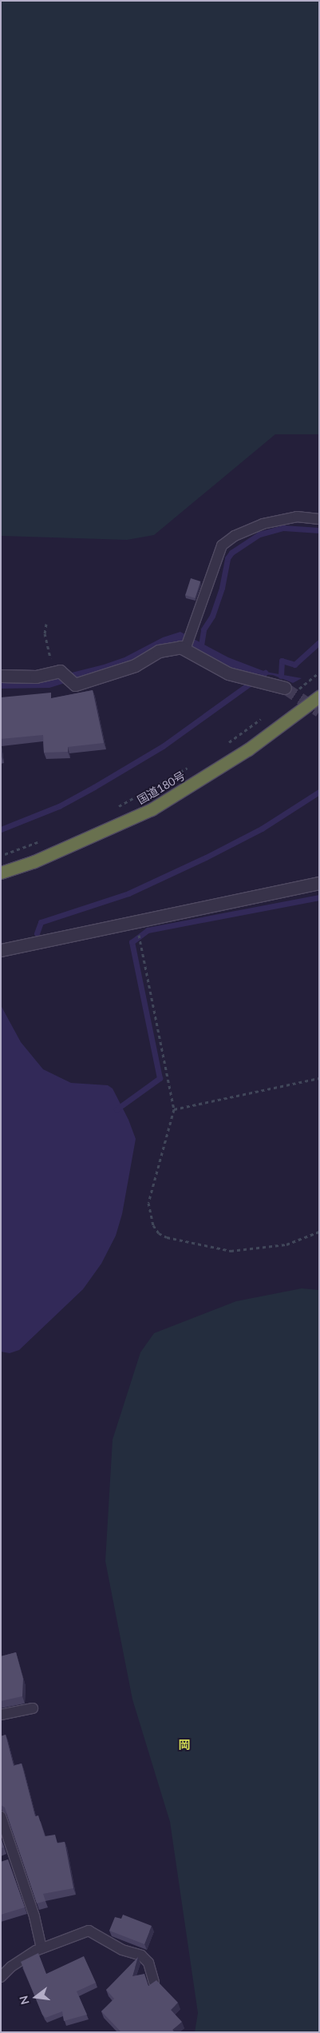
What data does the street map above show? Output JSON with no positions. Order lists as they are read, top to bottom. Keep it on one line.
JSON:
{"streets":{"highway":["国道180号"]},"districts":["岡"],"north":"left"}
